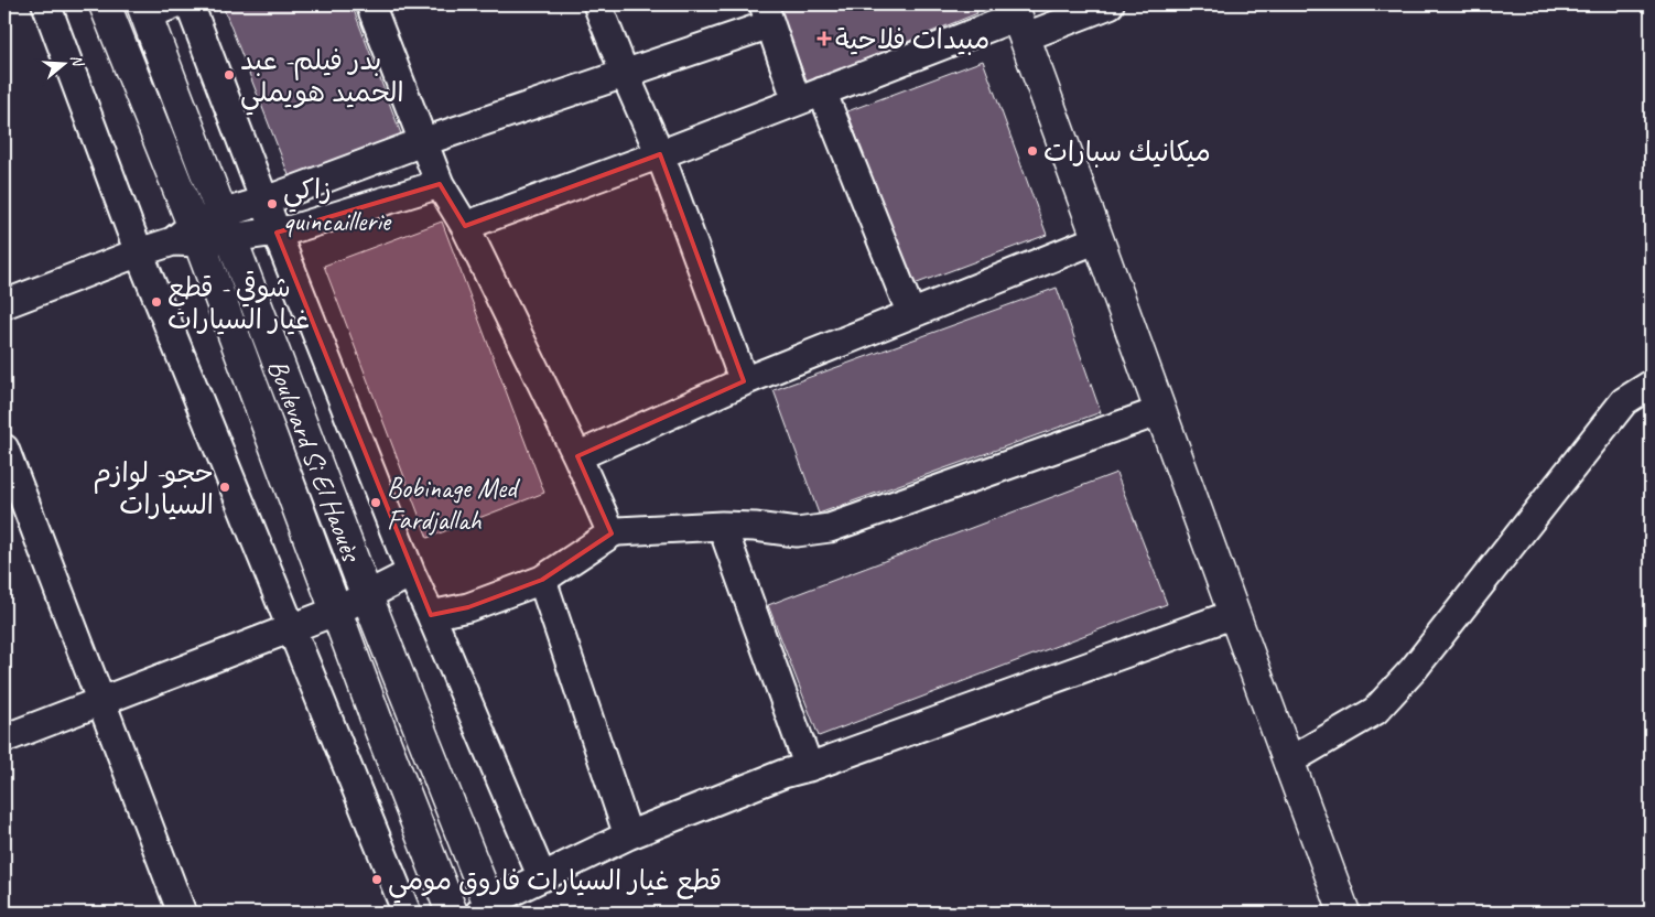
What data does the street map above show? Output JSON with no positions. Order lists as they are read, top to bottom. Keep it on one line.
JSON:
{"streets":{"main road":["Boulevard Si El Haouès"]},"places":{"health":["مبيدات فلاحية"],"other":["بدر فيلم- عبد الحميد هويملي","ميكانيك سبارات","زاكي quincaillerie","شوقي - قطع غيار السيارات","حجو- لوازم السيارات","Bobinage Med Fardjallah","قطع غيار السيارات فاروق مومي"]},"north":"right"}
